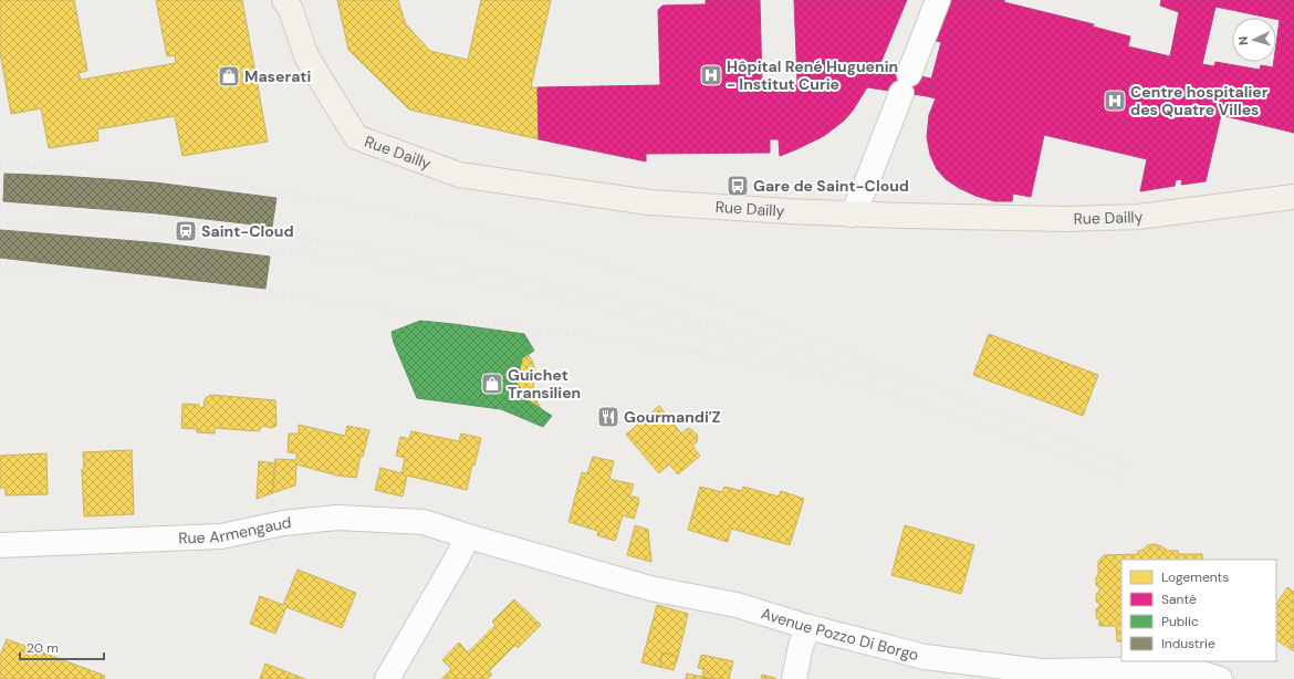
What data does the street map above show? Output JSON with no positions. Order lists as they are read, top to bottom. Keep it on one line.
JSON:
{"streets":{"main road":["Rue Dailly"],"street":["Rue Armengaud","Avenue Pozzo Di Borgo"]},"crossings":[["Rue Armengaud","Avenue Pozzo Di Borgo"]],"places":{"hospital":["Hôpital René Huguenin - Institut Curie","Centre hospitalier des Quatre Villes"],"shop":["Maserati","Guichet Transilien"],"bus stop":["Gare de Saint-Cloud"],"station":["Saint-Cloud"],"restaurant":["Gourmandi'Z"]},"legend":["Logements","Santé","Public","Industrie"],"scale_bar":"20 m","north":"left"}
